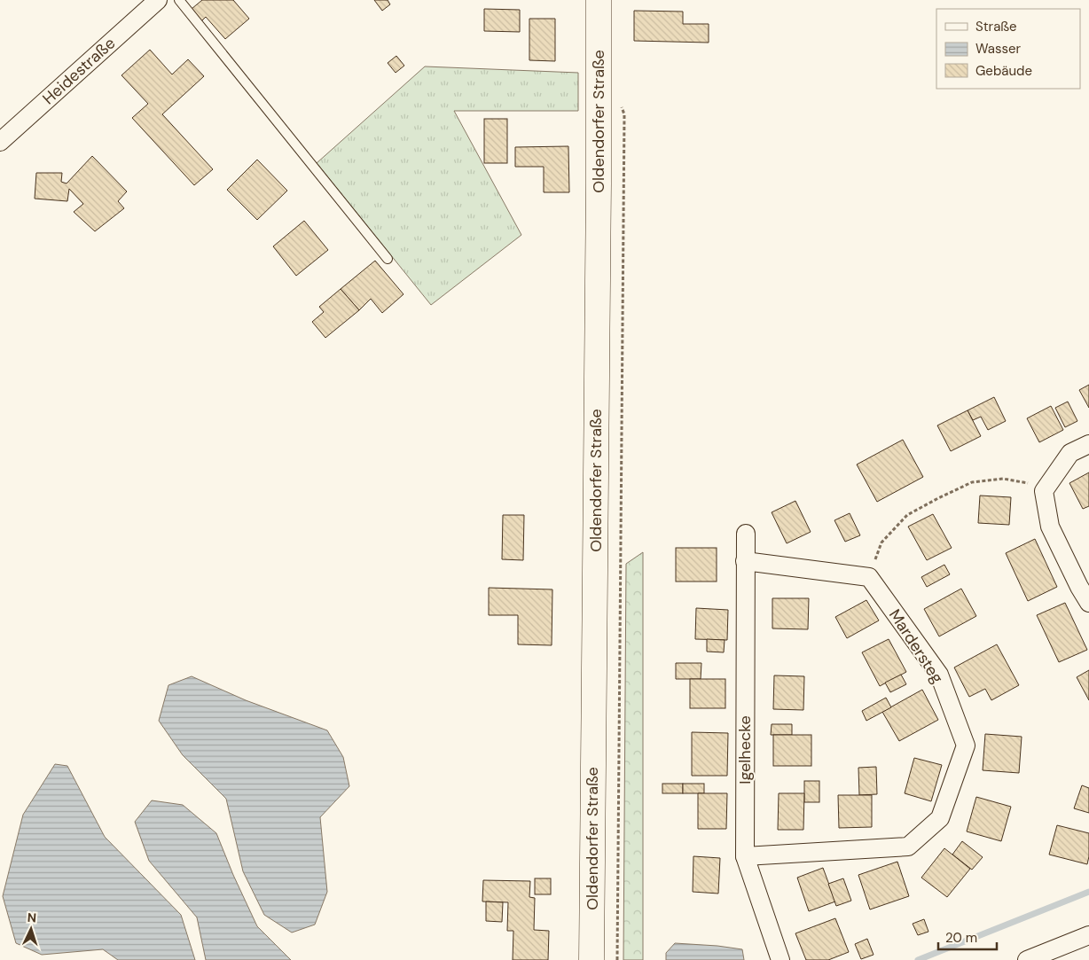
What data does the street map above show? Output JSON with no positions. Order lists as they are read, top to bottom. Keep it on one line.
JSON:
{"streets":{"main road":["Oldendorfer Straße"],"street":["Heidestraße","Mardersteg","Igelhecke"]},"crossings":[["Mardersteg","Igelhecke"]],"legend":["Straße","Wasser","Gebäude"],"scale_bar":"20 m","north":"top"}
